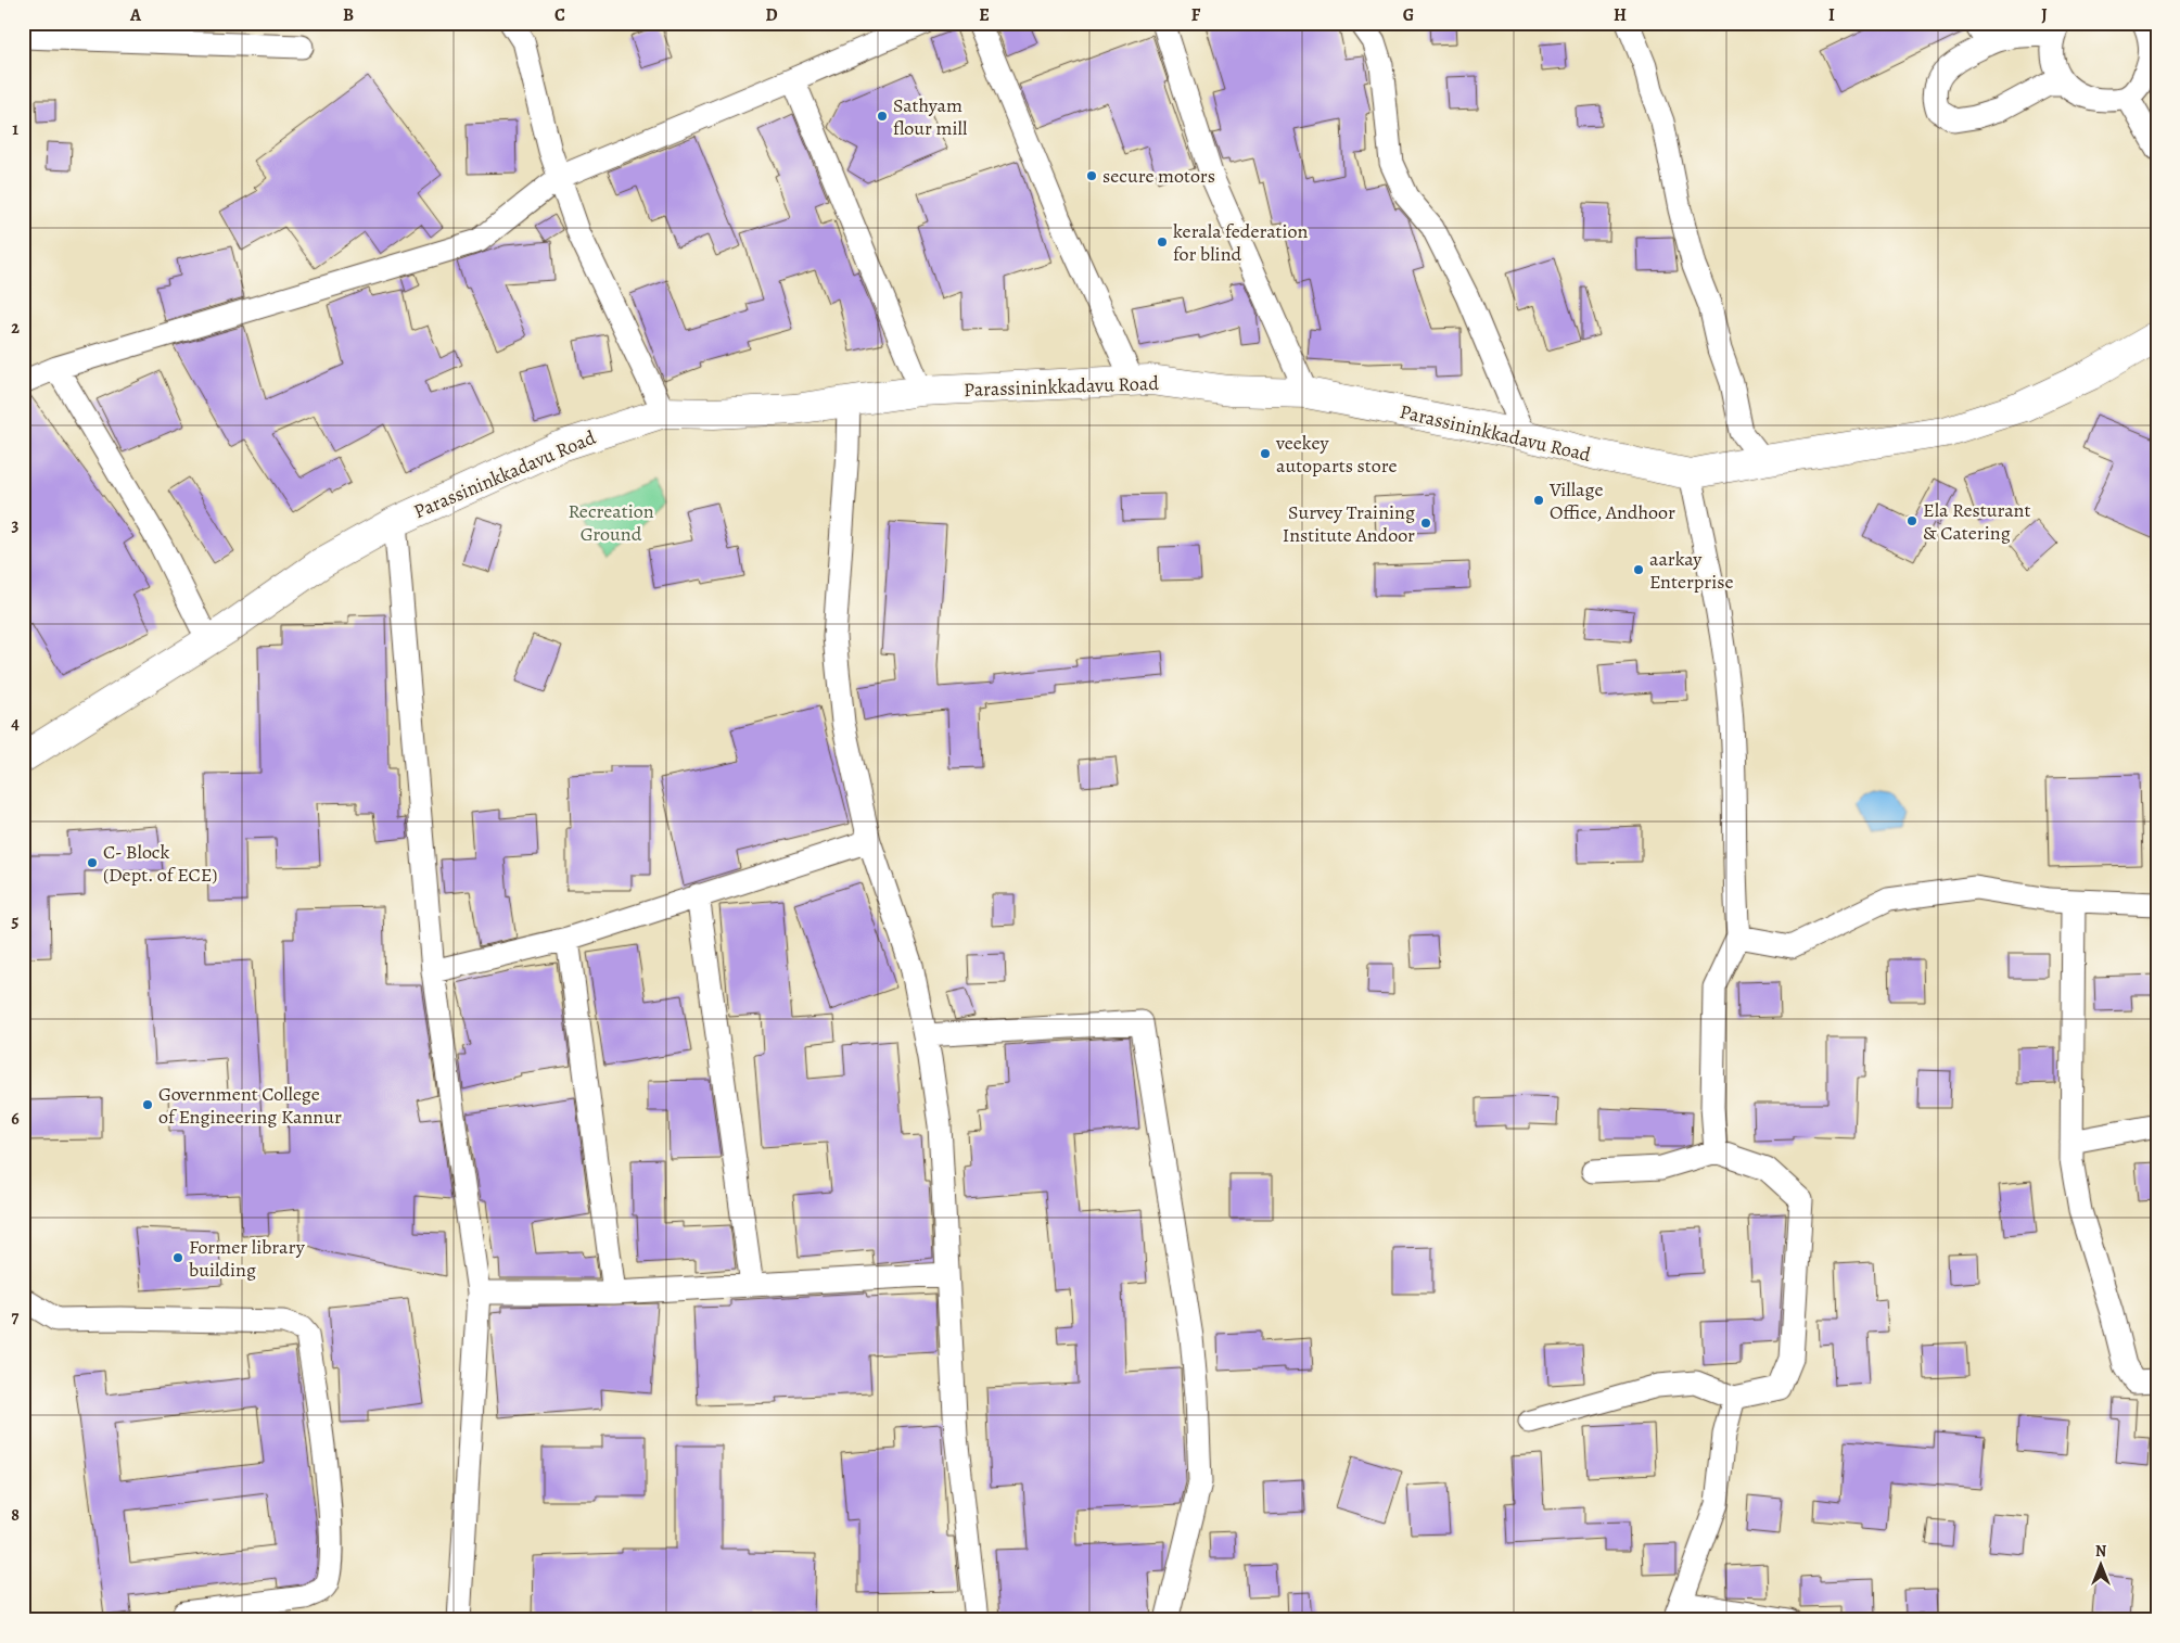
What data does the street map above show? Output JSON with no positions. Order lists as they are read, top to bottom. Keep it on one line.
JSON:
{"streets":{"main road":["Parassininkkadavu Road"]},"parks":["Recreation Ground"],"places":["Sathyam flour mill","secure motors","kerala federation for blind","veekey autoparts store","Village Office, Andhoor","Ela Resturant & Catering","Survey Training Institute Andoor","aarkay Enterprise","C- Block (Dept. of ECE)","Government College of Engineering Kannur","Former library building"],"north":"top","grid":{"columns":["A","B","C","D","E","F","G","H","I","J"],"rows":["1","2","3","4","5","6","7","8"]}}
